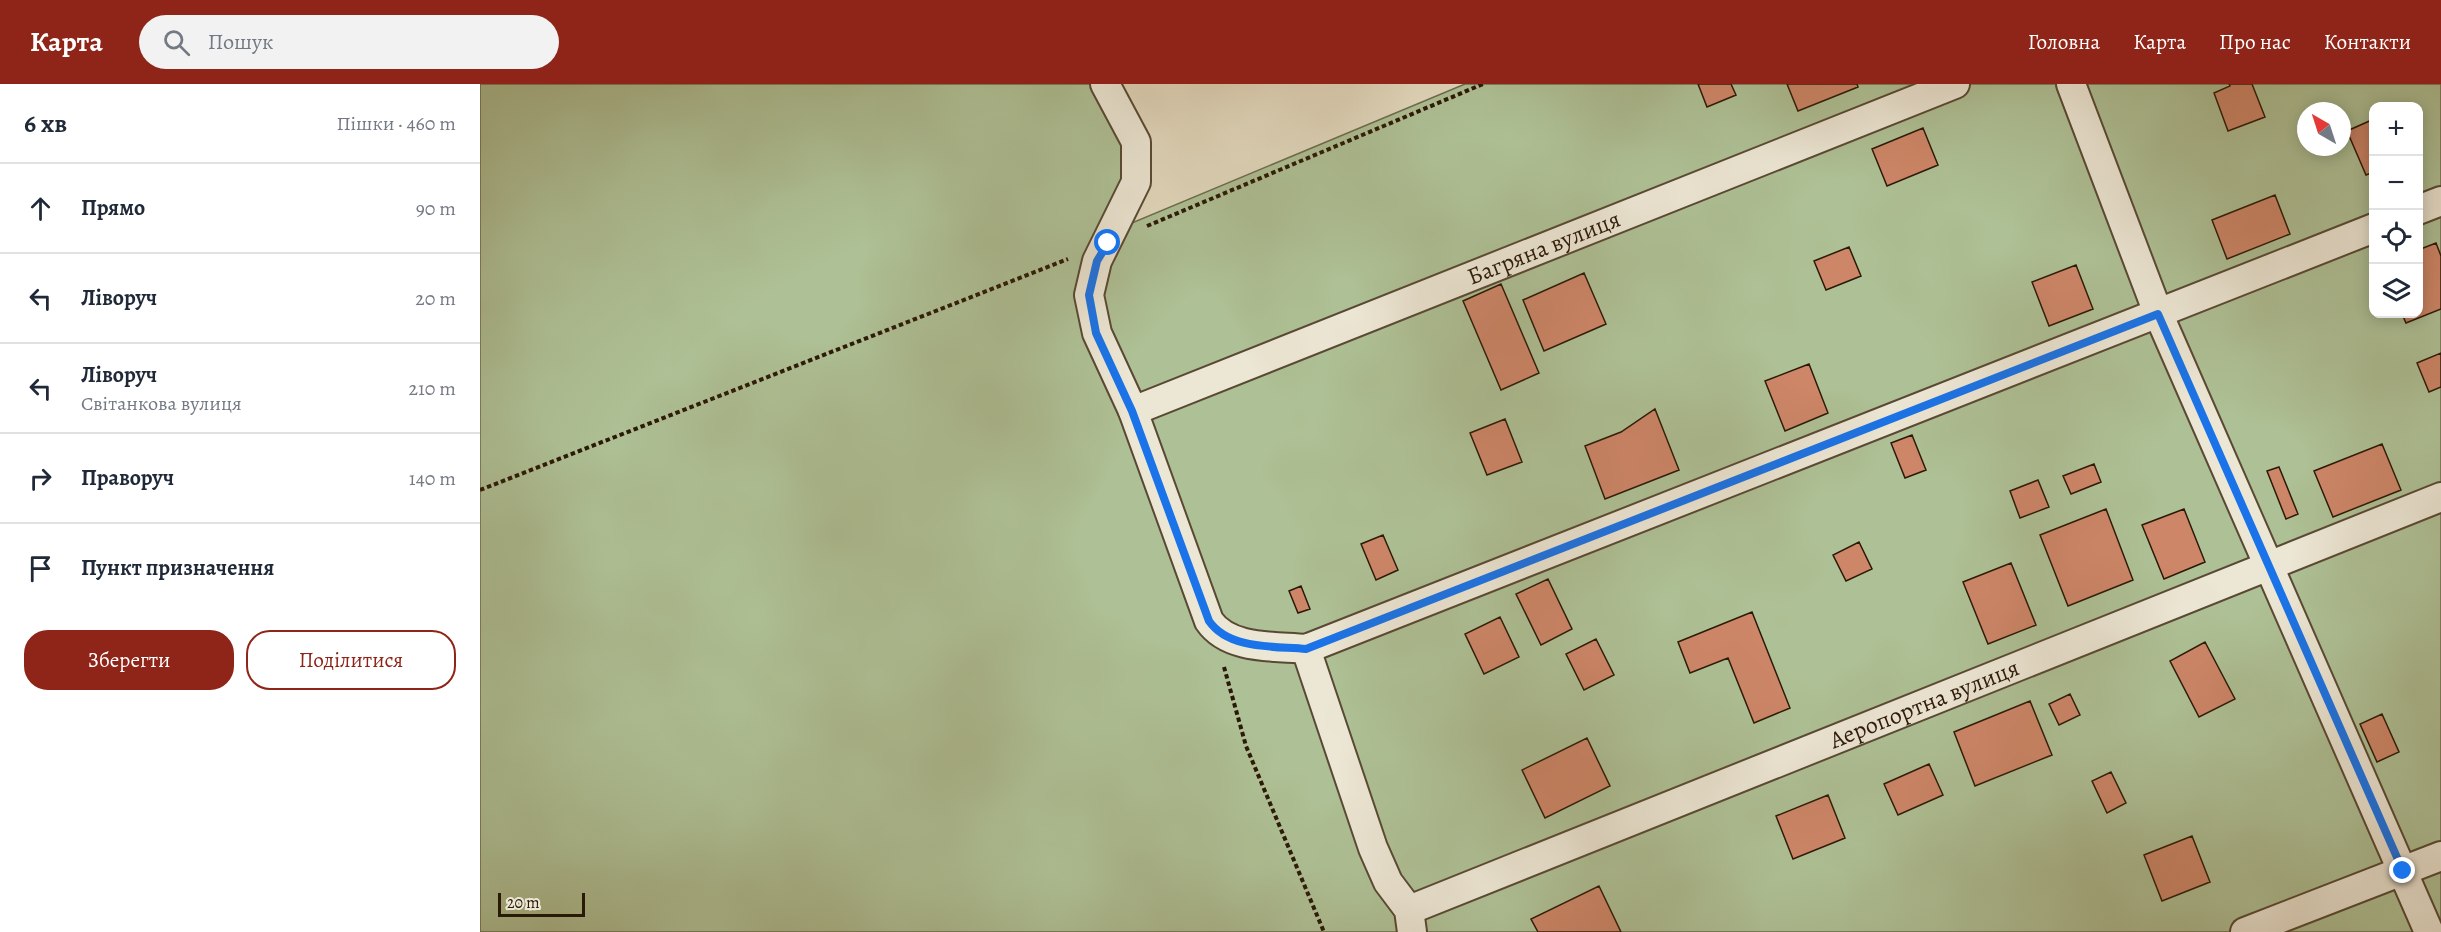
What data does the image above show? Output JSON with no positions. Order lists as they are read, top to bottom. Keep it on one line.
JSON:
{"streets":{"street":["Багряна вулиця","Аеропортна вулиця"]},"scale_bar":"20 m","north":"top left","page":{"header":"Карта","search":"Пошук","nav":["Головна","Карта","Про нас","Контакти"],"heading":["6 хв","Пішки · 460 m"],"map_buttons":["+","−"],"list":[["Прямо","90 m"],["Ліворуч","20 m"],["Ліворуч","Світанкова вулиця","210 m"],["Праворуч","140 m"],"Пункт призначення"],"buttons":["Зберегти","Поділитися"],"scale":"20 m"}}
